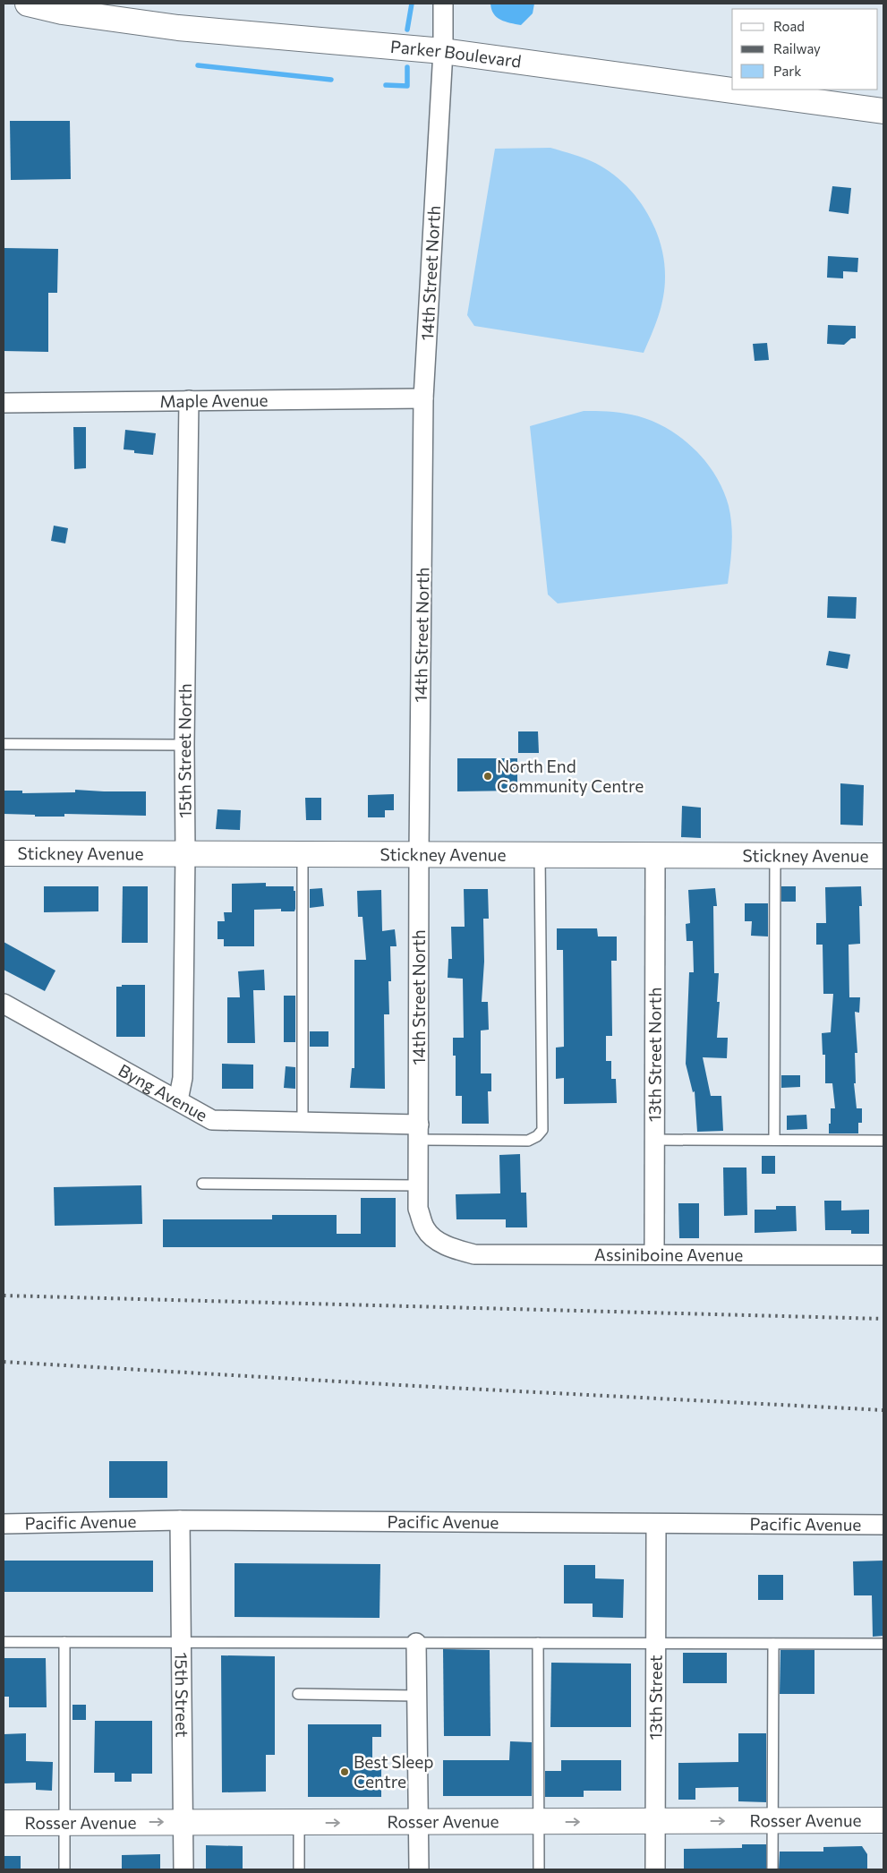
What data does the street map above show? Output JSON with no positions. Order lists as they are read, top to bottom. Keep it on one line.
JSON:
{"streets":{"street":["Parker Boulevard","14th Street North","Maple Avenue","15th Street North","Stickney Avenue","13th Street North","Byng Avenue","Assiniboine Avenue","Pacific Avenue","15th Street","13th Street","Rosser Avenue"]},"crossings":[["Parker Boulevard","14th Street North"],["14th Street North","Maple Avenue"],["14th Street North","Stickney Avenue"],["14th Street North","Byng Avenue"],["14th Street North","Assiniboine Avenue"],["Maple Avenue","15th Street North"],["15th Street North","Stickney Avenue"],["15th Street North","Byng Avenue"],["Stickney Avenue","13th Street North"],["13th Street North","Assiniboine Avenue"],["Pacific Avenue","15th Street"],["Pacific Avenue","13th Street"],["15th Street","Rosser Avenue"],["13th Street","Rosser Avenue"]],"one_way":["Rosser Avenue"],"places":["North End Community Centre","Best Sleep Centre"],"legend":["Road","Railway","Park"]}
